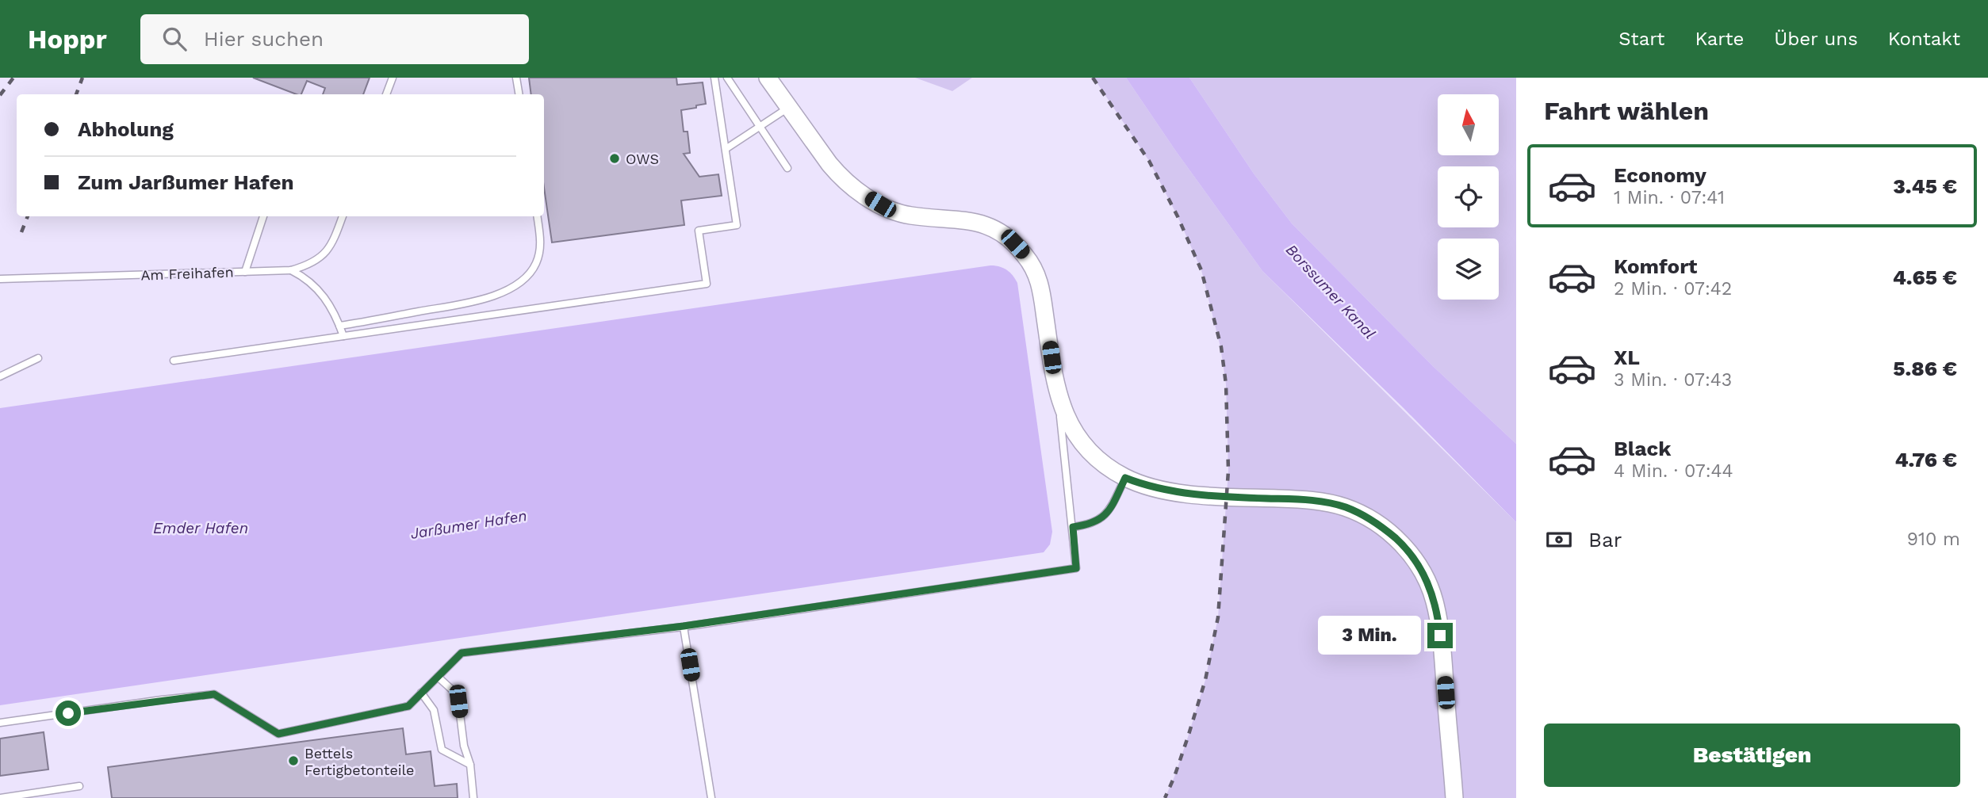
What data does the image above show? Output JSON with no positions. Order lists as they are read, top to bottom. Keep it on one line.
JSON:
{"streets":{"lane":["Am Freihafen"]},"water":["Borssumer Kanal","Jarßumer Hafen","Emder Hafen"],"places":["OWS","Bettels Fertigbetonteile"],"north":"top","page":{"header":"Hoppr","search":"Hier suchen","nav":["Start","Karte","Über uns","Kontakt"],"heading":"Fahrt wählen","banner":["Abholung","Zum Jarßumer Hafen"],"list":[{"name":"Economy","note":"1 Min. · 07:41","value":"3.45 €"},{"name":"Komfort","note":"2 Min. · 07:42","value":"4.65 €"},{"name":"XL","note":"3 Min. · 07:43","value":"5.86 €"},{"name":"Black","note":"4 Min. · 07:44","value":"4.76 €"}],"pay":["Bar","910 m"],"bubble":"3 Min.","buttons":"Bestätigen"}}
